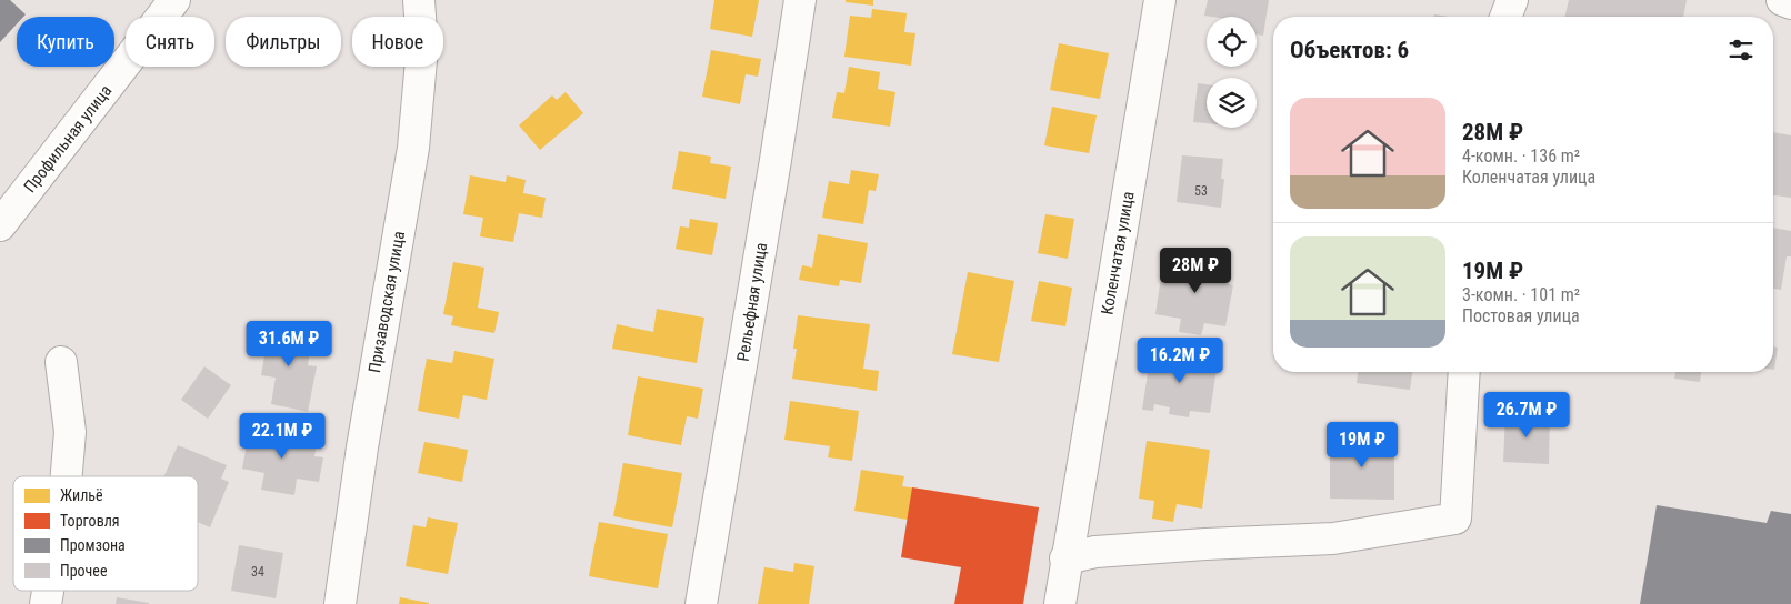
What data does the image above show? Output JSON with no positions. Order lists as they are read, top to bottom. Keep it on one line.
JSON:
{"streets":{"street":["Профильная улица","Коленчатая улица","Призаводская улица","Рельефная улица"]},"house_numbers":["53","34"],"legend":["Жильё","Торговля","Промзона","Прочее"],"page":{"chip":["Купить","Снять","Фильтры","Новое"],"heading":"Объектов: 6","list":[{"name":"28M ₽","note":"4-комн. · 136 m² · Коленчатая улица"},{"name":"19M ₽","note":"3-комн. · 101 m² · Постовая улица"}],"price":["28M ₽","31.6M ₽","16.2M ₽","26.7M ₽","22.1M ₽","19M ₽"]}}
